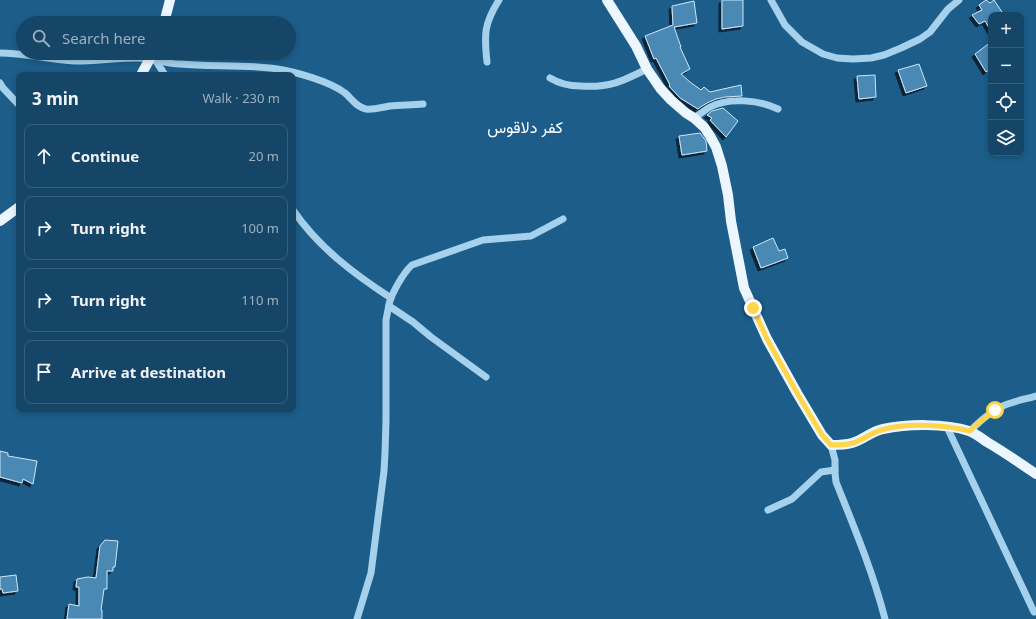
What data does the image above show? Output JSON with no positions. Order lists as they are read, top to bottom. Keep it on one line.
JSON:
{"districts":["كفر دلاقوس"],"page":{"map_buttons":["+","−"],"search":"Search here","heading":["3 min","Walk · 230 m"],"list":[["Continue","20 m"],["Turn right","100 m"],["Turn right","110 m"],"Arrive at destination"]}}
